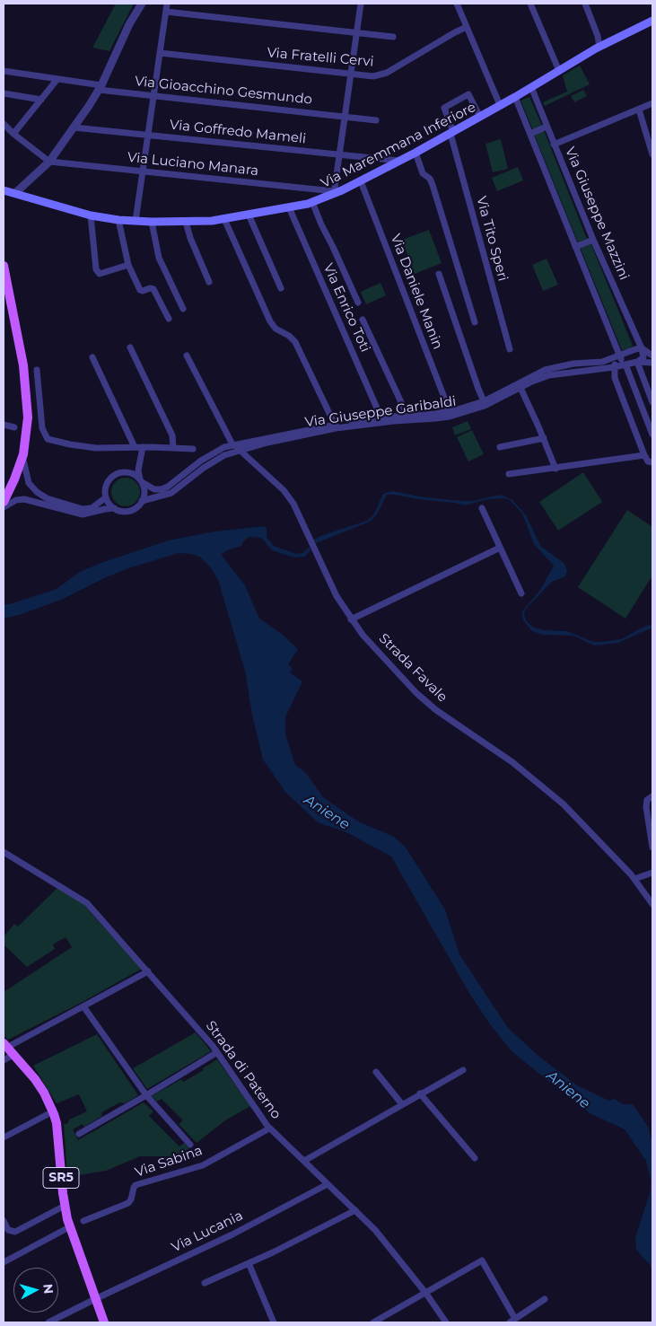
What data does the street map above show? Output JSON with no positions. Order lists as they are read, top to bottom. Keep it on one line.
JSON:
{"streets":{"main road":["Via Maremmana Inferiore","SR5"],"street":["Via Fratelli Cervi","Via Gioacchino Gesmundo","Via Goffredo Mameli","Via Luciano Manara","Via Giuseppe Mazzini","Via Tito Speri","Via Daniele Manin","Via Enrico Toti","Via Giuseppe Garibaldi","Strada Favale","Strada di Paterno","Via Sabina","Via Lucania"]},"crossings":[["Via Goffredo Mameli","Via Maremmana Inferiore"],["Via Maremmana Inferiore","Via Luciano Manara"],["Via Maremmana Inferiore","Via Giuseppe Mazzini"],["Via Maremmana Inferiore","Via Tito Speri"],["Via Maremmana Inferiore","Via Daniele Manin"],["Via Maremmana Inferiore","Via Enrico Toti"],["Via Daniele Manin","Via Giuseppe Garibaldi"],["Via Enrico Toti","Via Giuseppe Garibaldi"],["Via Giuseppe Garibaldi","Strada Favale"],["Strada di Paterno","Via Sabina"],["Strada di Paterno","Via Lucania"],["SR5","Via Lucania"]],"water":["Aniene"],"north":"right"}
